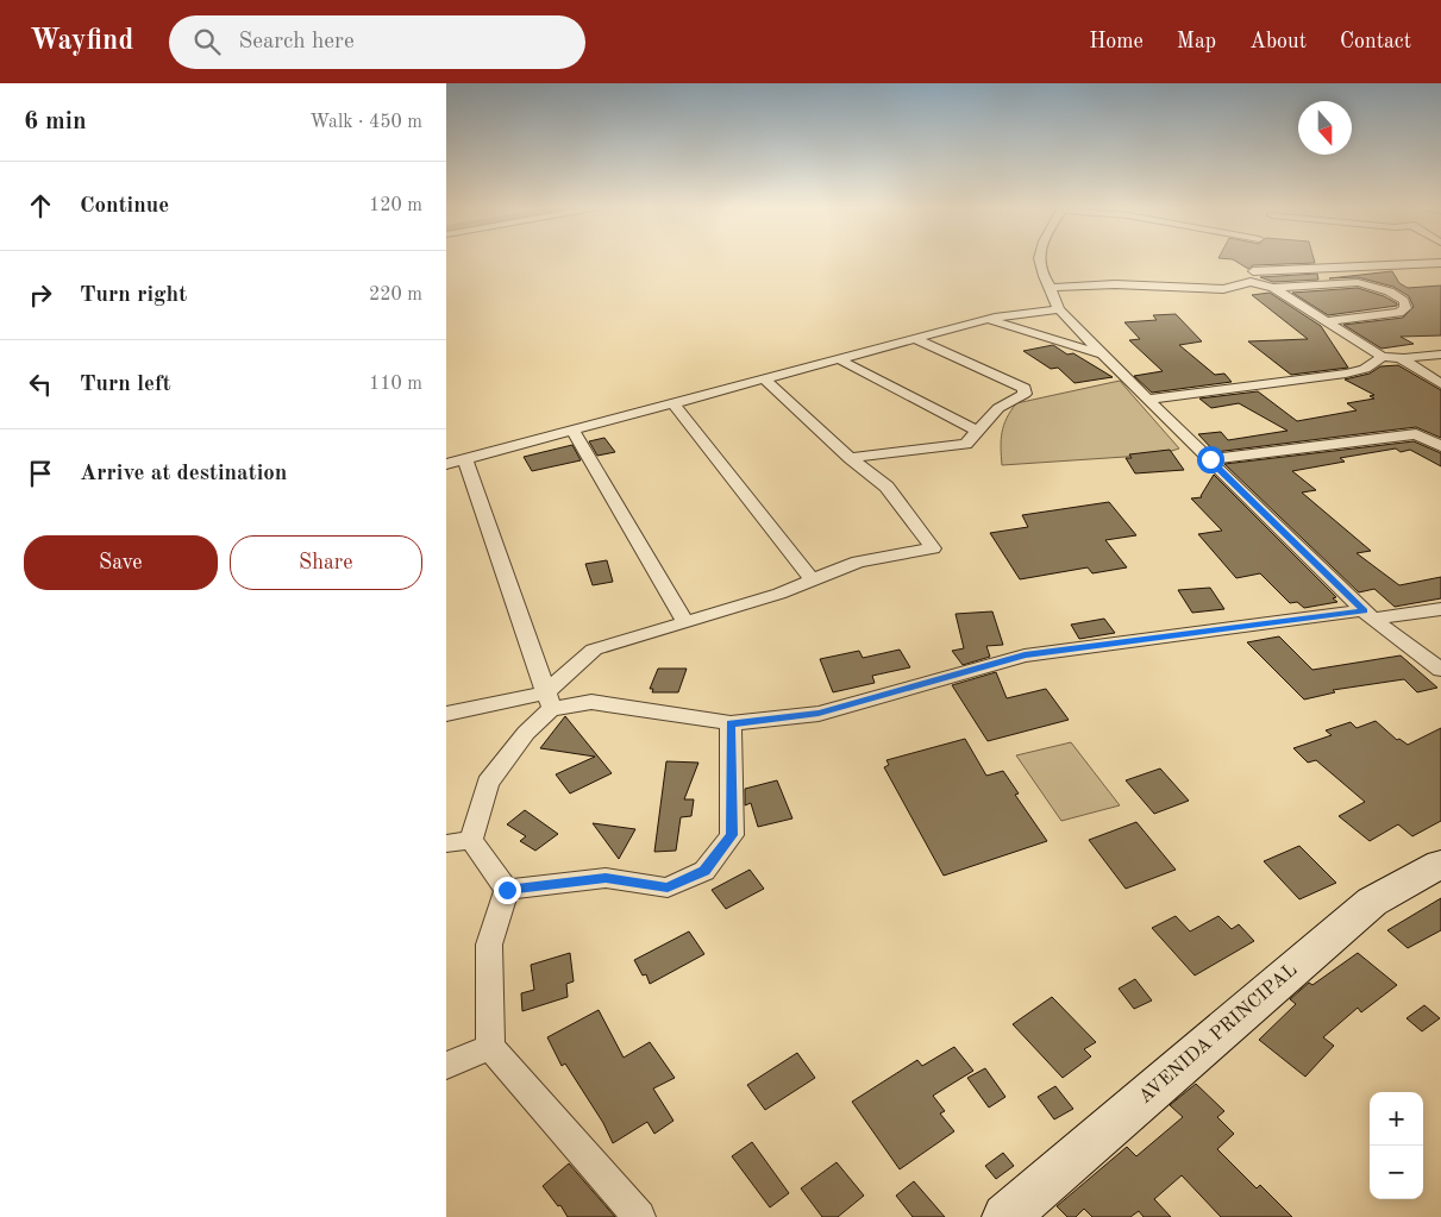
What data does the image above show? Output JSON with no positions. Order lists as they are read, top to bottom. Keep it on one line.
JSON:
{"streets":{"main road":["AVENIDA PRINCIPAL"]},"north":"bottom","page":{"header":"Wayfind","search":"Search here","nav":["Home","Map","About","Contact"],"heading":["6 min","Walk · 450 m"],"list":[["Continue","120 m"],["Turn right","220 m"],["Turn left","110 m"],"Arrive at destination"],"buttons":["Save","Share"],"map_buttons":["+","−"]}}
